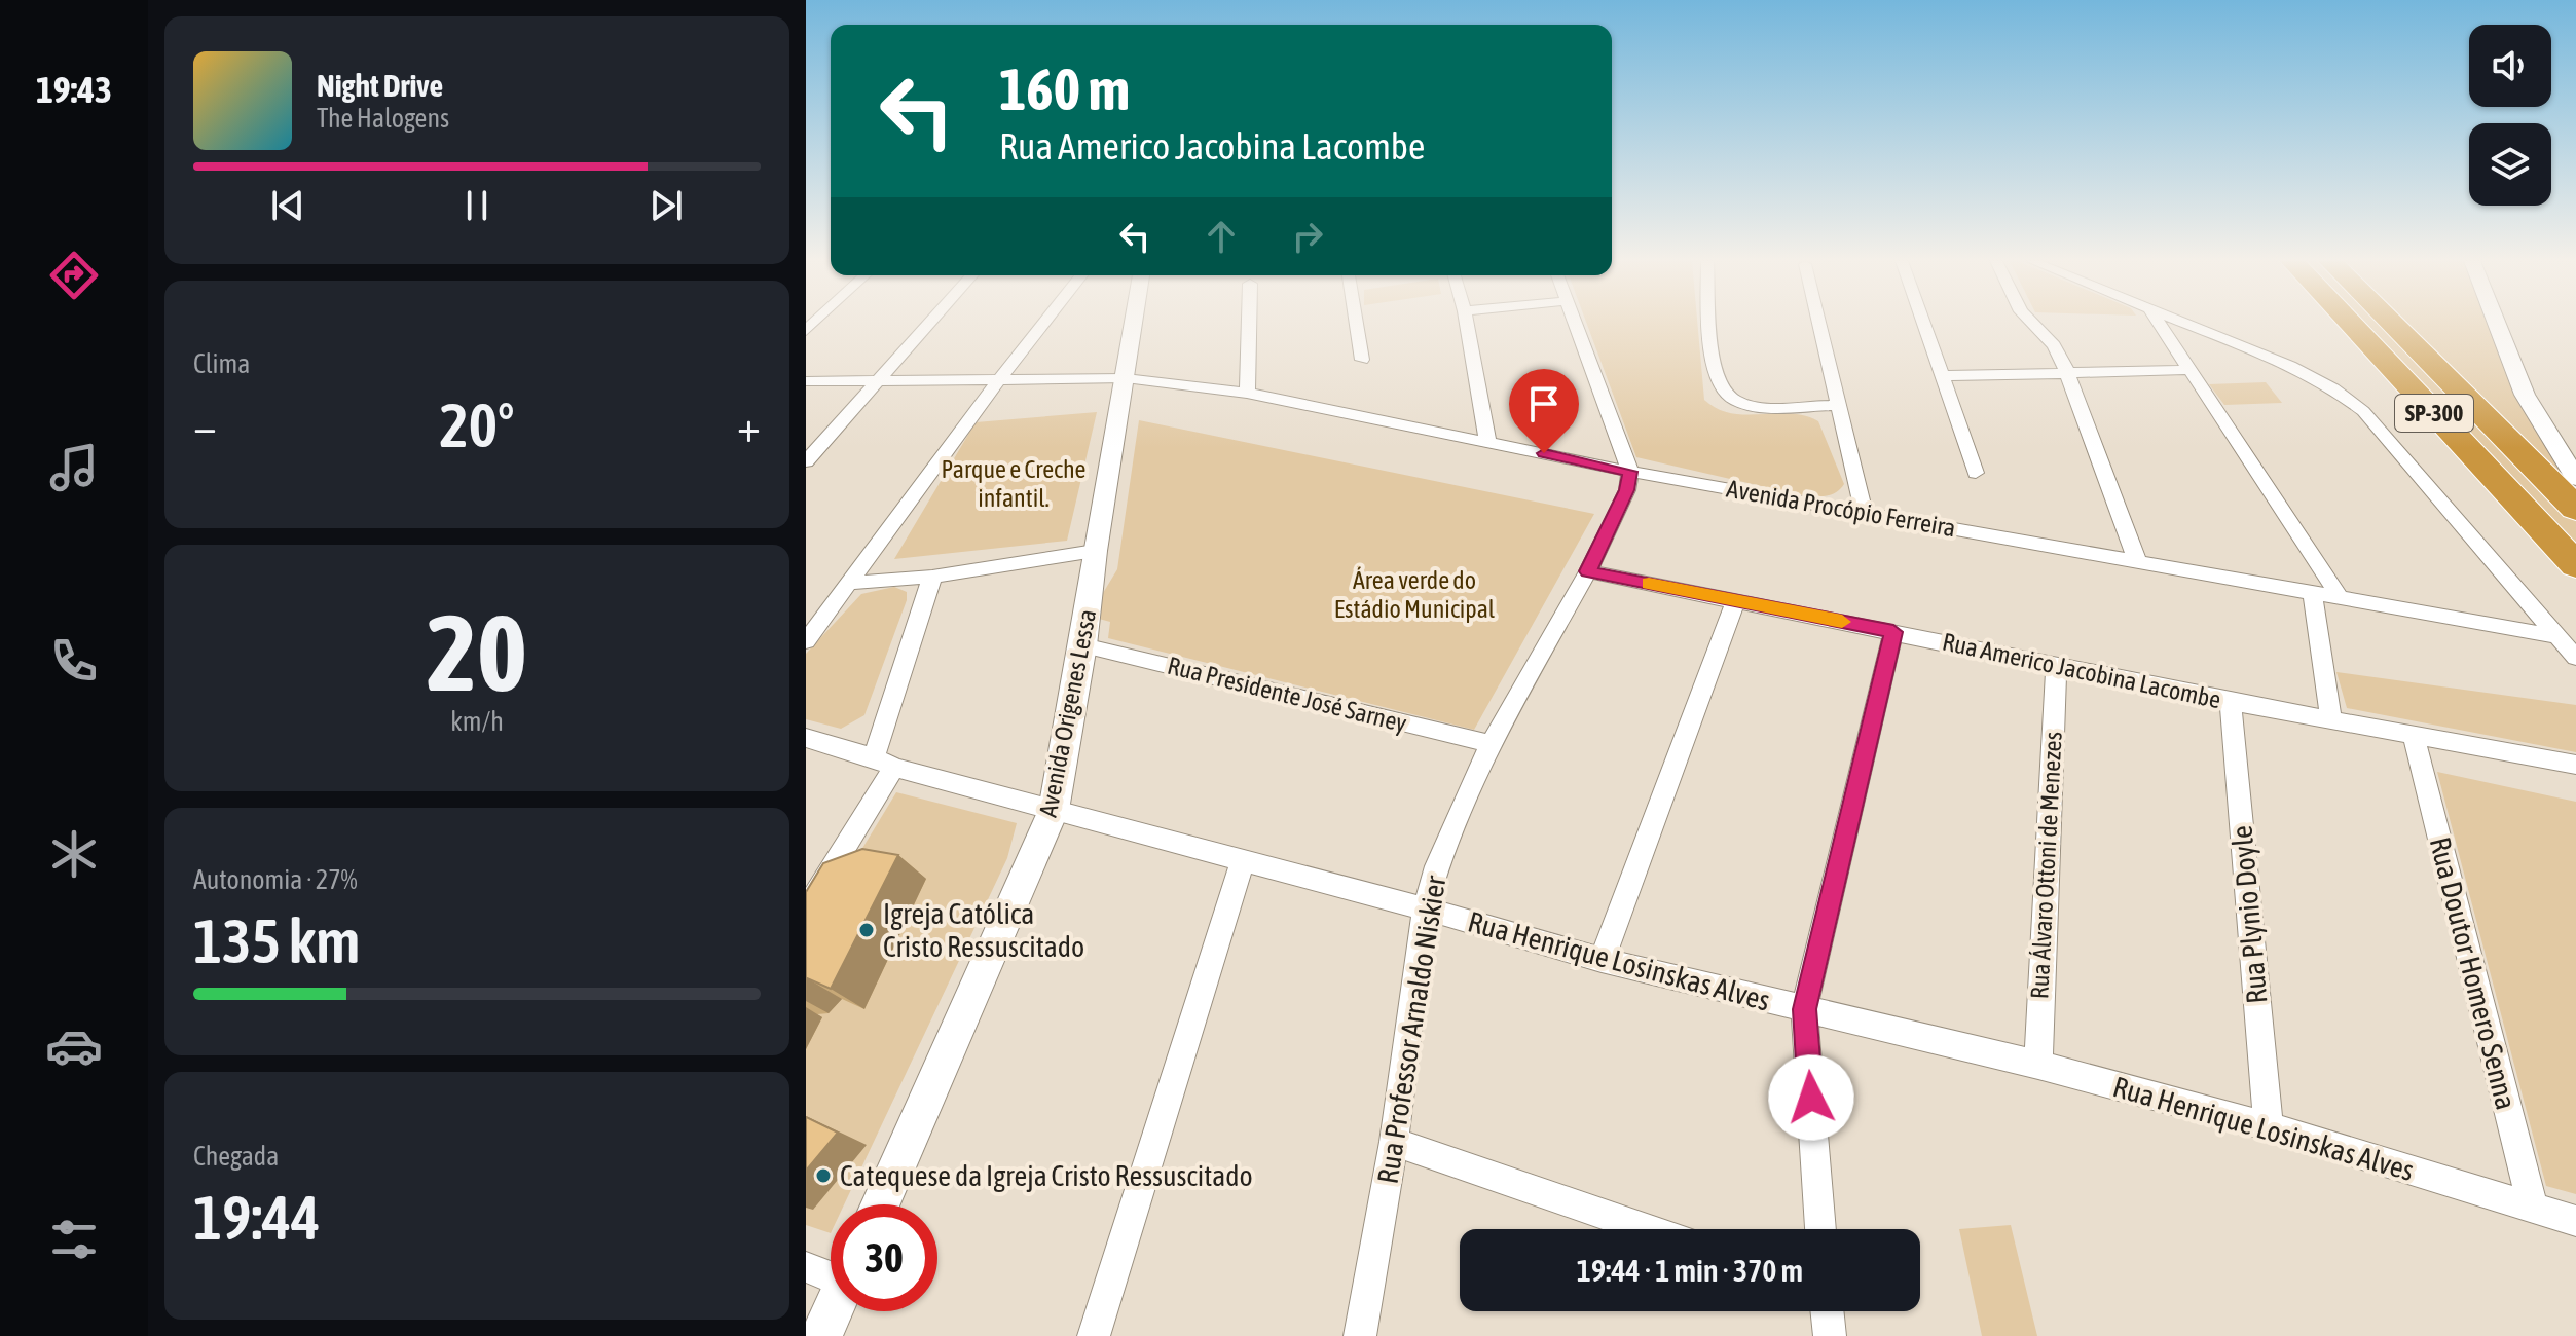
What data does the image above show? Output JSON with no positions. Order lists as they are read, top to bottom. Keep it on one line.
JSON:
{"streets":{"highway":["SP-300"],"street":["Avenida Procópio Ferreira","Rua Americo Jacobina Lacombe","Rua Presidente José Sarney","Avenida Origenes Lessa","Rua Álvaro Ottoni de Menezes","Rua Plynio Doyle","Rua Henrique Losinskas Alves","Rua Doutor Homero Senna","Rua Professor Arnaldo Niskier"]},"crossings":[["Avenida Procópio Ferreira","Avenida Origenes Lessa"],["Avenida Procópio Ferreira","Rua Professor Arnaldo Niskier"],["Rua Americo Jacobina Lacombe","Rua Álvaro Ottoni de Menezes"],["Rua Americo Jacobina Lacombe","Rua Plynio Doyle"],["Rua Americo Jacobina Lacombe","Rua Doutor Homero Senna"],["Rua Americo Jacobina Lacombe","Rua Professor Arnaldo Niskier"],["Rua Presidente José Sarney","Avenida Origenes Lessa"],["Rua Presidente José Sarney","Rua Professor Arnaldo Niskier"],["Avenida Origenes Lessa","Rua Henrique Losinskas Alves"],["Rua Álvaro Ottoni de Menezes","Rua Henrique Losinskas Alves"],["Rua Plynio Doyle","Rua Henrique Losinskas Alves"],["Rua Henrique Losinskas Alves","Rua Doutor Homero Senna"],["Rua Henrique Losinskas Alves","Rua Professor Arnaldo Niskier"]],"parks":["Parque e Creche infantil.","Área verde do Estádio Municipal"],"places":["Igreja Católica Cristo Ressuscitado","Catequese da Igreja Cristo Ressuscitado"],"page":{"tabs":"19:43","turn":["160 m","Rua Americo Jacobina Lacombe"],"song":["Night Drive","The Halogens"],"tile":["Clima",["20","km/h"],["Autonomia · 27%","135 km"],["Chegada","19:44"]],"heat":["−","20°","+"],"limit":"30","trip":"19:44 · 1 min · 370 m"}}
